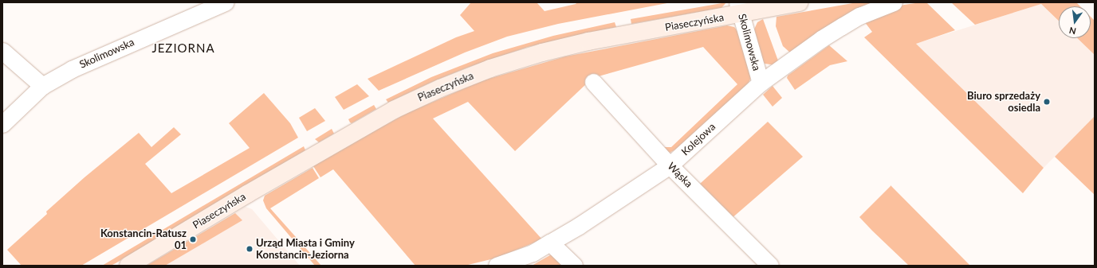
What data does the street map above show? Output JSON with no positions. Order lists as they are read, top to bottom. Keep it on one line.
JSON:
{"streets":{"main road":["Piaseczyńska"],"street":["Skolimowska","Kolejowa","Wąska"]},"crossings":[["Piaseczyńska","Skolimowska"],["Skolimowska","Kolejowa"],["Kolejowa","Wąska"]],"districts":["JEZIORNA"],"places":["Biuro sprzedaży osiedla","Konstancin-Ratusz 01","Urząd Miasta i Gminy Konstancin-Jeziorna"],"north":"bottom"}
